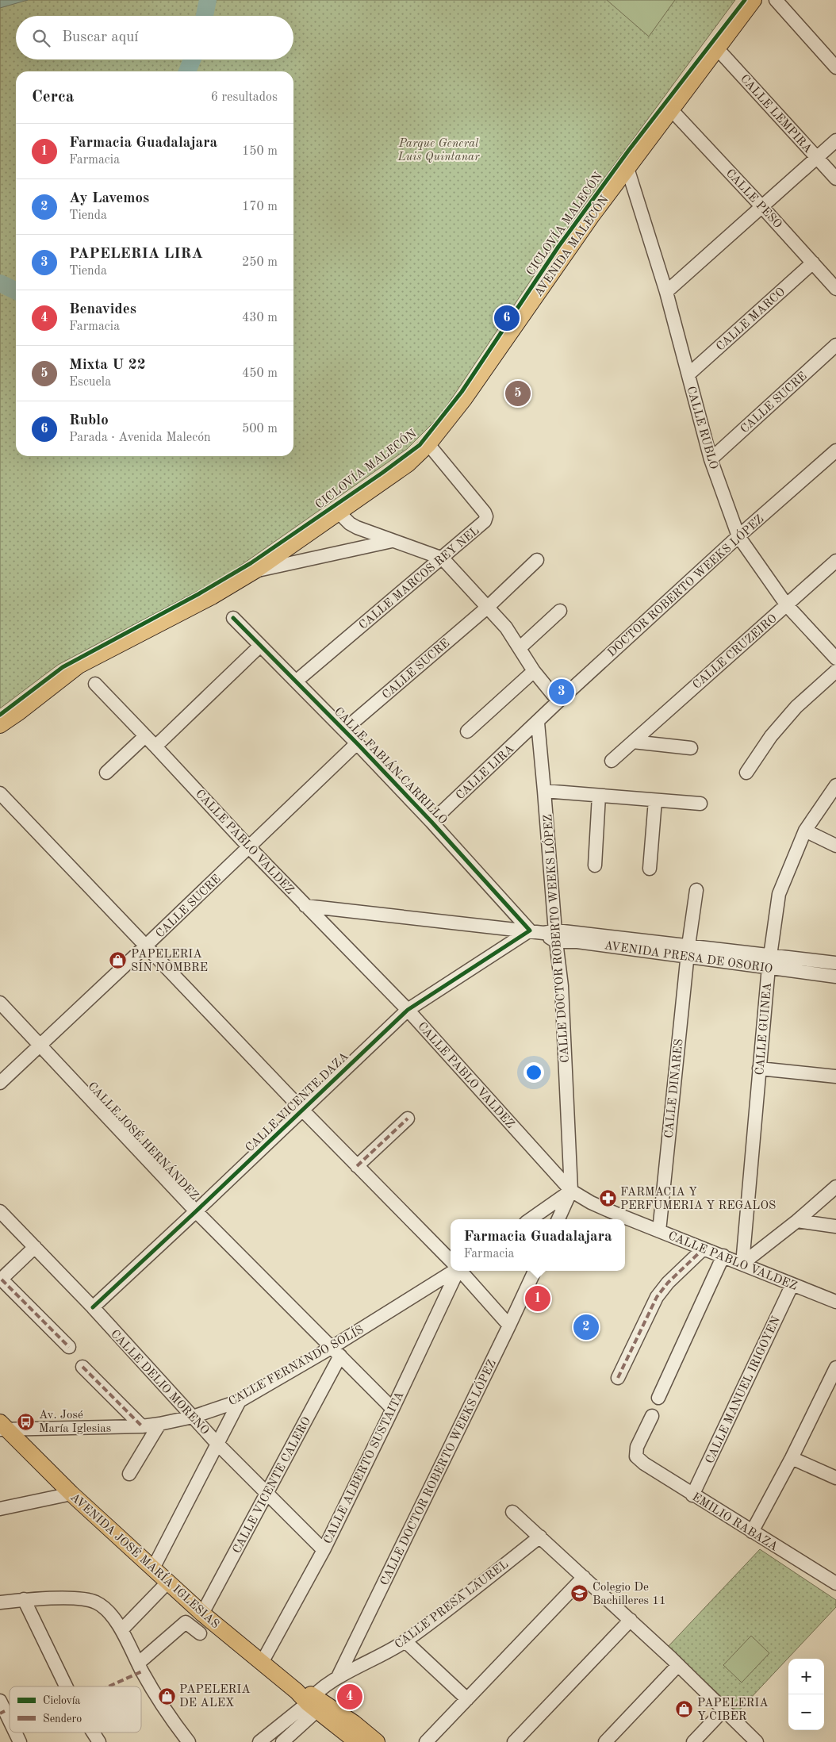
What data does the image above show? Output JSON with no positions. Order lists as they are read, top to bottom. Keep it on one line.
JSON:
{"streets":{"main road":["AVENIDA MALECÓN","AVENIDA JOSÉ MARÍA IGLESIAS"],"street":["CALLE LEMPIRA","CALLE PESO","CALLE MARCO","CALLE SUCRE","CALLE RUBLO","CALLE MARCOS REY NEL","DOCTOR ROBERTO WEEKS LÓPEZ","CALLE CRUZEIRO","CALLE FABIÁN CARRILLO","CALLE LIRA","CALLE PABLO VALDEZ","CALLE DOCTOR ROBERTO WEEKS LÓPEZ","AVENIDA PRESA DE OSORIO","CALLE GUINEA","CALLE DINARES","CALLE VICENTE DAZA","CALLE JOSÉ HERNÁNDEZ","CALLE FERNANDO SOLÍS","CALLE DELIO MORENO","CALLE MANUEL IRIGOYEN","CALLE ALBERTO SUSTAITA","CALLE VICENTE CALERO","EMILIO RABAZA","CALLE PRESA LAUREL"],"cycle path":["CICLOVÍA MALECÓN"]},"crossings":[["CALLE LEMPIRA","AVENIDA MALECÓN"],["CALLE PESO","AVENIDA MALECÓN"],["CALLE PESO","CALLE MARCO"],["AVENIDA MALECÓN","CALLE RUBLO"],["AVENIDA MALECÓN","CALLE MARCOS REY NEL"],["CALLE MARCO","CALLE RUBLO"],["CALLE SUCRE","CALLE RUBLO"],["CALLE SUCRE","CALLE FABIÁN CARRILLO"],["CALLE SUCRE","CALLE PABLO VALDEZ"],["CALLE SUCRE","CALLE JOSÉ HERNÁNDEZ"],["CALLE RUBLO","DOCTOR ROBERTO WEEKS LÓPEZ"],["CALLE RUBLO","CALLE CRUZEIRO"],["CALLE MARCOS REY NEL","CALLE FABIÁN CARRILLO"],["DOCTOR ROBERTO WEEKS LÓPEZ","CALLE LIRA"],["DOCTOR ROBERTO WEEKS LÓPEZ","CALLE DOCTOR ROBERTO WEEKS LÓPEZ"],["CALLE FABIÁN CARRILLO","CALLE LIRA"],["CALLE FABIÁN CARRILLO","AVENIDA PRESA DE OSORIO"],["CALLE FABIÁN CARRILLO","CALLE VICENTE DAZA"],["CALLE LIRA","CALLE DOCTOR ROBERTO WEEKS LÓPEZ"],["CALLE PABLO VALDEZ","CALLE DOCTOR ROBERTO WEEKS LÓPEZ"],["CALLE PABLO VALDEZ","AVENIDA PRESA DE OSORIO"],["CALLE PABLO VALDEZ","CALLE GUINEA"],["CALLE PABLO VALDEZ","CALLE DINARES"],["CALLE PABLO VALDEZ","CALLE VICENTE DAZA"],["CALLE PABLO VALDEZ","CALLE MANUEL IRIGOYEN"],["CALLE DOCTOR ROBERTO WEEKS LÓPEZ","AVENIDA PRESA DE OSORIO"],["CALLE DOCTOR ROBERTO WEEKS LÓPEZ","AVENIDA JOSÉ MARÍA IGLESIAS"],["CALLE DOCTOR ROBERTO WEEKS LÓPEZ","CALLE PRESA LAUREL"],["AVENIDA PRESA DE OSORIO","CALLE GUINEA"],["AVENIDA PRESA DE OSORIO","CALLE DINARES"],["AVENIDA PRESA DE OSORIO","CALLE VICENTE DAZA"],["CALLE VICENTE DAZA","CALLE JOSÉ HERNÁNDEZ"],["CALLE VICENTE DAZA","CALLE DELIO MORENO"],["CALLE JOSÉ HERNÁNDEZ","CALLE FERNANDO SOLÍS"],["CALLE JOSÉ HERNÁNDEZ","CALLE ALBERTO SUSTAITA"],["CALLE JOSÉ HERNÁNDEZ","CALLE VICENTE CALERO"],["CALLE FERNANDO SOLÍS","CALLE DELIO MORENO"],["CALLE FERNANDO SOLÍS","CALLE VICENTE CALERO"],["CALLE FERNANDO SOLÍS","AVENIDA JOSÉ MARÍA IGLESIAS"],["CALLE DELIO MORENO","CALLE ALBERTO SUSTAITA"],["CALLE DELIO MORENO","CALLE VICENTE CALERO"],["CALLE MANUEL IRIGOYEN","EMILIO RABAZA"],["CALLE ALBERTO SUSTAITA","AVENIDA JOSÉ MARÍA IGLESIAS"],["CALLE VICENTE CALERO","AVENIDA JOSÉ MARÍA IGLESIAS"]],"parks":["Parque General Luis Quintanar"],"places":{"shop":["PAPELERIA SIN NOMBRE","PAPELERIA DE ALEX","PAPELERIA Y CIBER"],"pharmacy":["FARMACIA Y PERFUMERIA Y REGALOS"],"bus stop":["Av. José María Iglesias"],"school or university":["Colegio De Bachilleres 11"]},"legend":["Ciclovía","Sendero"],"page":{"search":"Buscar aquí","heading":["Cerca","6 resultados"],"list":[{"mark":"1","name":"Farmacia Guadalajara","note":"Farmacia","value":"150 m"},{"mark":"2","name":"Ay Lavemos","note":"Tienda","value":"170 m"},{"mark":"3","name":"PAPELERIA LIRA","note":"Tienda","value":"250 m"},{"mark":"4","name":"Benavides","note":"Farmacia","value":"430 m"},{"mark":"5","name":"Mixta U 22","note":"Escuela","value":"450 m"},{"mark":"6","name":"Rublo","note":"Parada · Avenida Malecón","value":"500 m"}],"pins":["6","5","3","1","2","4"],"popup":["Farmacia Guadalajara","Farmacia"],"map_buttons":["+","−"]}}
